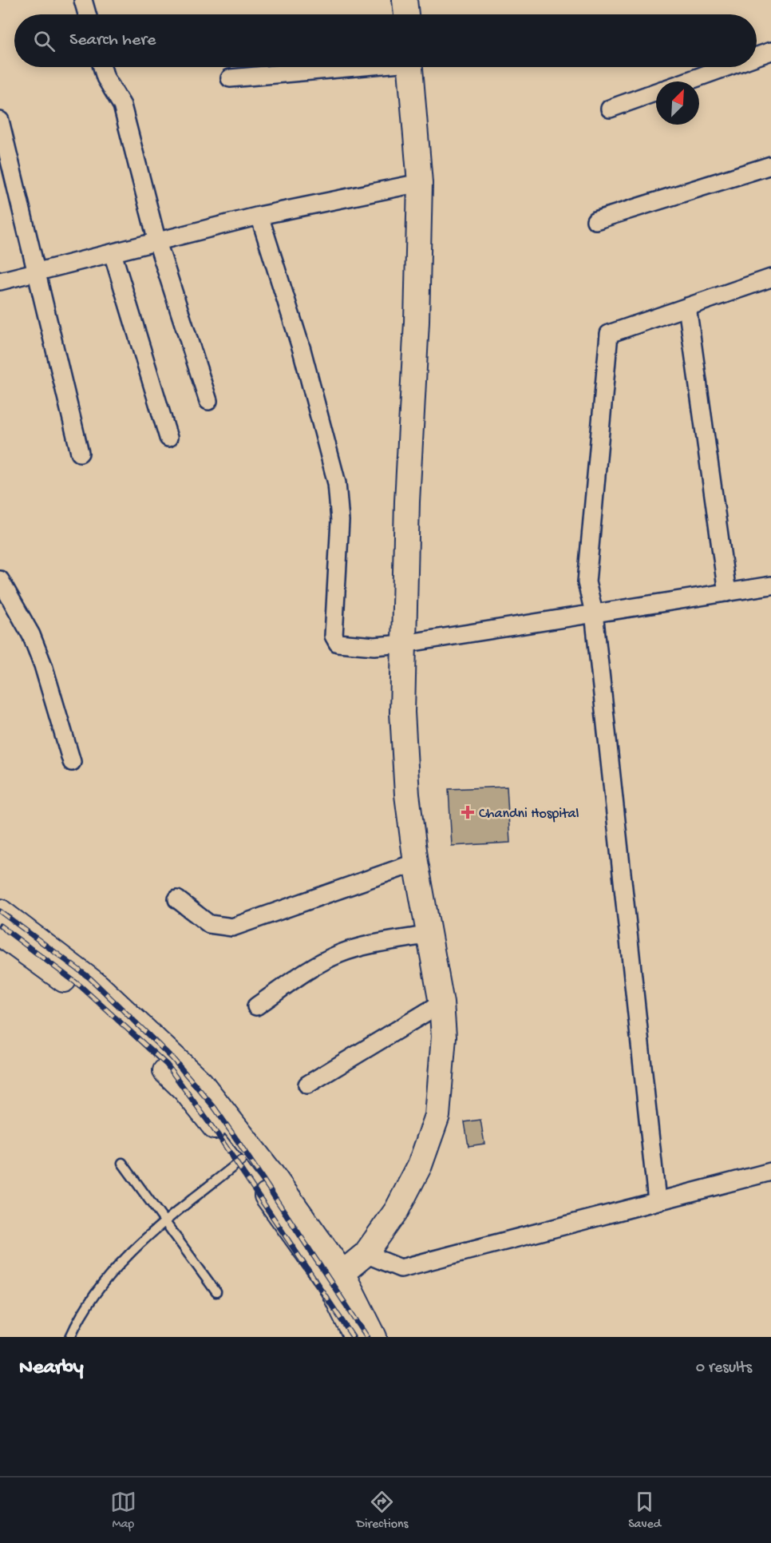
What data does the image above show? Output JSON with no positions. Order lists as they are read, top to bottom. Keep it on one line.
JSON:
{"places":{"health":["Chandni Hospital"]},"north":"top right","page":{"search":"Search here","heading":["Nearby","0 results"],"nav":["Map","Directions","Saved"]}}
